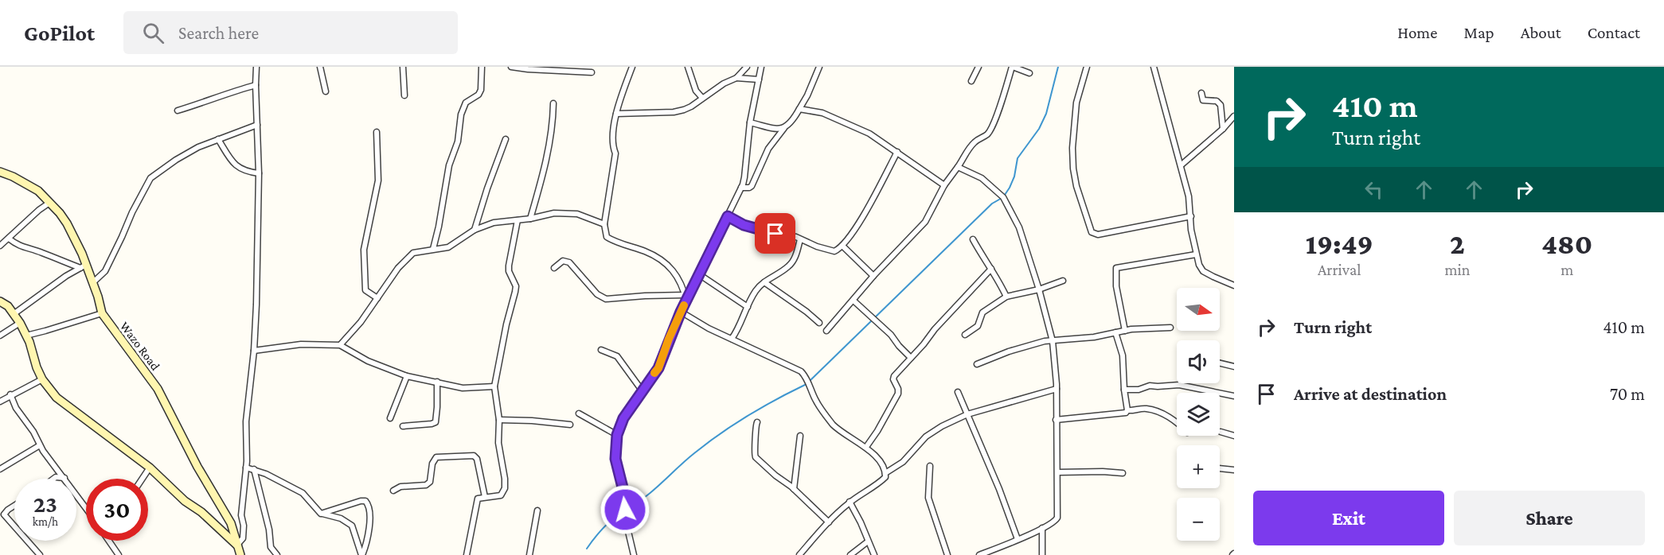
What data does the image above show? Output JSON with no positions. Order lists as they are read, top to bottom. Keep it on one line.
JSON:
{"streets":{"main road":["Wazo Road"]},"north":"right","page":{"header":"GoPilot","search":"Search here","nav":["Home","Map","About","Contact"],"turn":["410 m","Turn right"],"eta":["19:49","Arrival","2","min","480","m"],"map_buttons":["+","−"],"list":[{"name":"Turn right","value":"410 m"},{"name":"Arrive at destination","value":"70 m"}],"speed":"23 km/h","limit":"30","buttons":["Exit","Share"]}}
